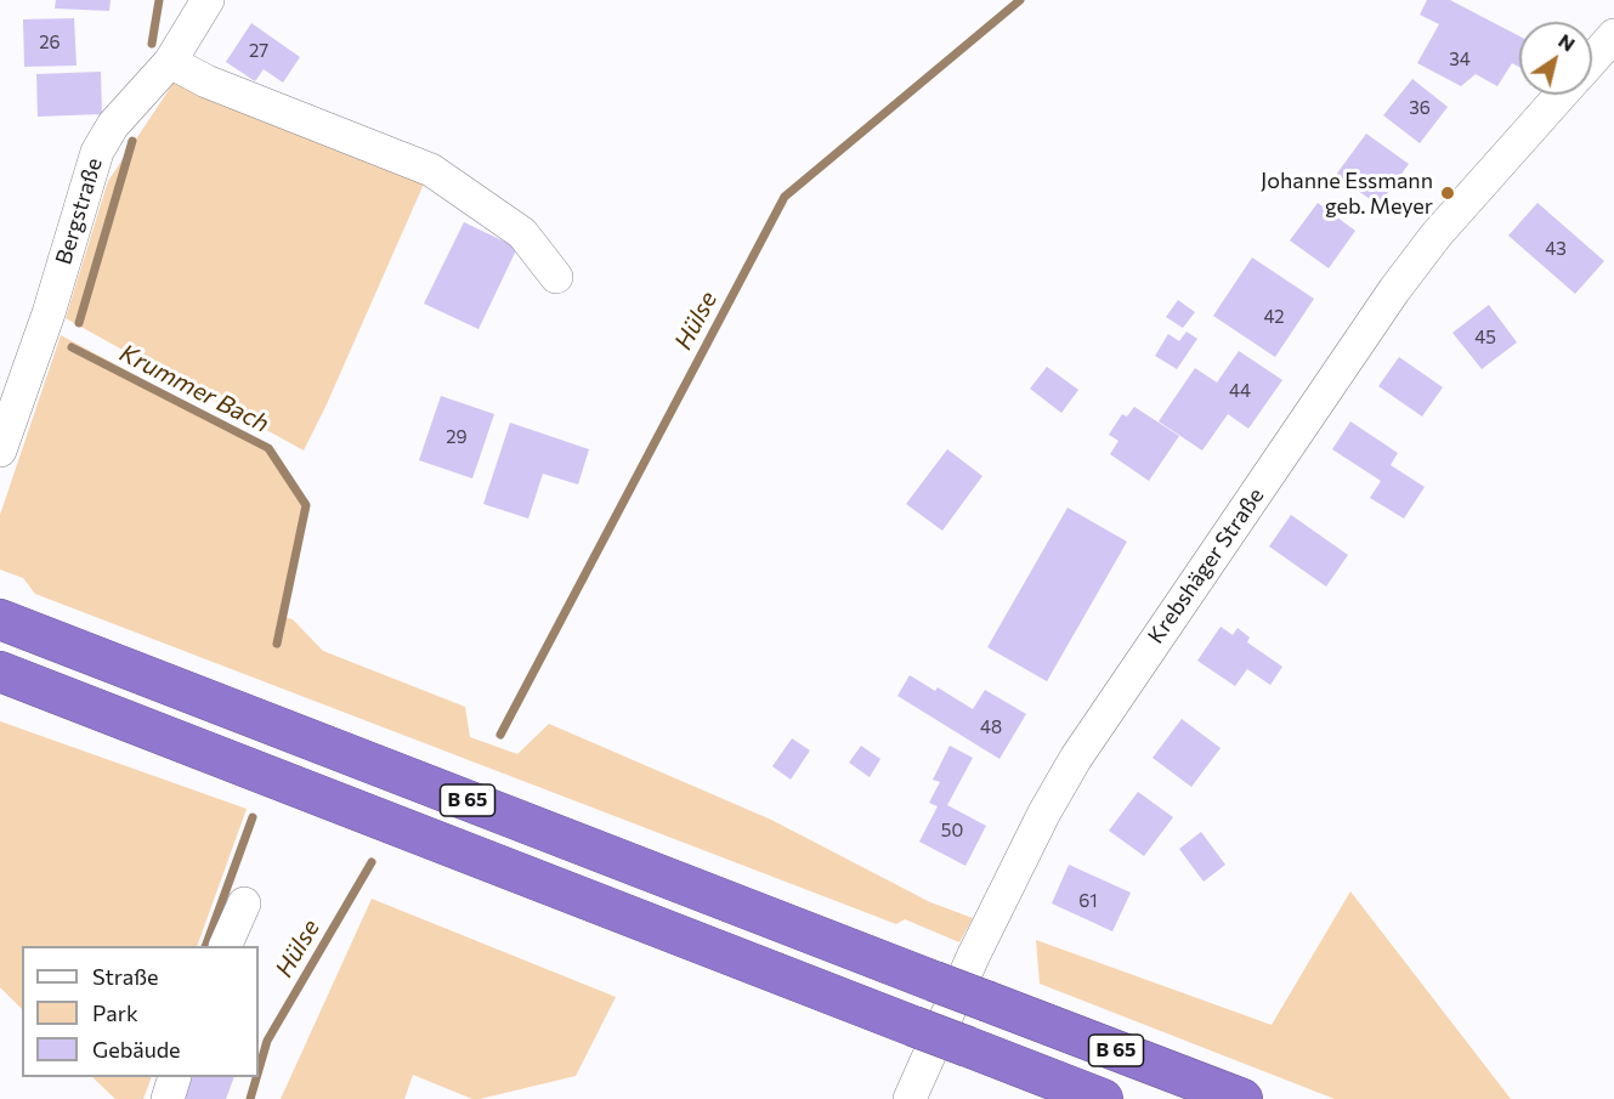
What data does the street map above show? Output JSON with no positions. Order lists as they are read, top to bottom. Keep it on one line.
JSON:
{"streets":{"highway":["B 65"],"street":["Bergstraße","Krebshäger Straße"]},"water":["Hülse","Krummer Bach"],"places":["Johanne Essmann geb. Meyer"],"house_numbers":["26","27","34","36","43","42","45","44","29","48","50","61"],"legend":["Straße","Park","Gebäude"],"north":"top right"}
